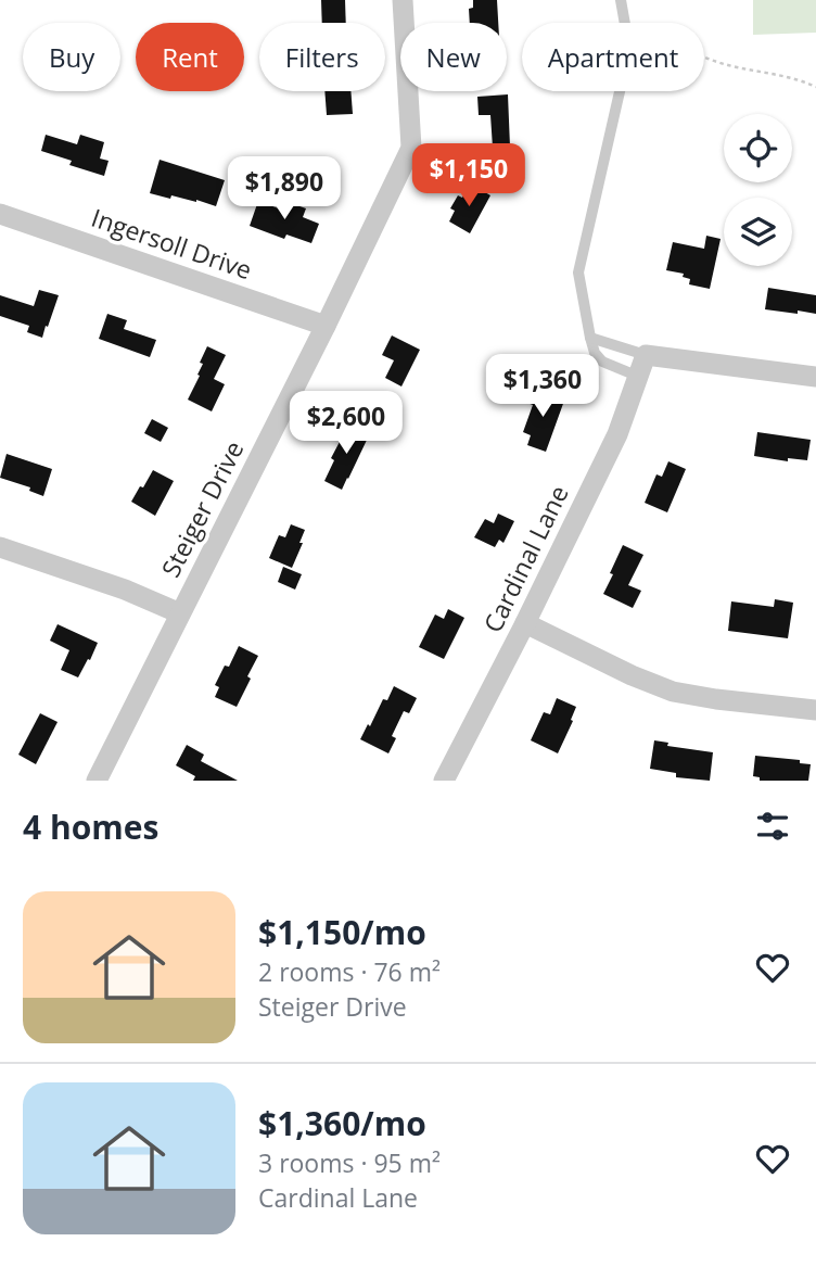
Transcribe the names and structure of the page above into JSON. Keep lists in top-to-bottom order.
{
  "streets": {
    "street": ["Ingersoll Drive", "Steiger Drive", "Cardinal Lane"]
  },
  "crossings": [
    ["Ingersoll Drive", "Steiger Drive"]
  ],
  "page": {
    "chip": [
      "Buy",
      "Rent",
      "Filters",
      "New",
      "Apartment"
    ],
    "price": [
      "$1,150",
      "$1,890",
      "$1,360",
      "$2,600"
    ],
    "heading": "4 homes",
    "list": [
      {
        "name": "$1,150/mo",
        "note": "2 rooms · 76 m² · Steiger Drive"
      },
      {
        "name": "$1,360/mo",
        "note": "3 rooms · 95 m² · Cardinal Lane"
      }
    ]
  }
}
